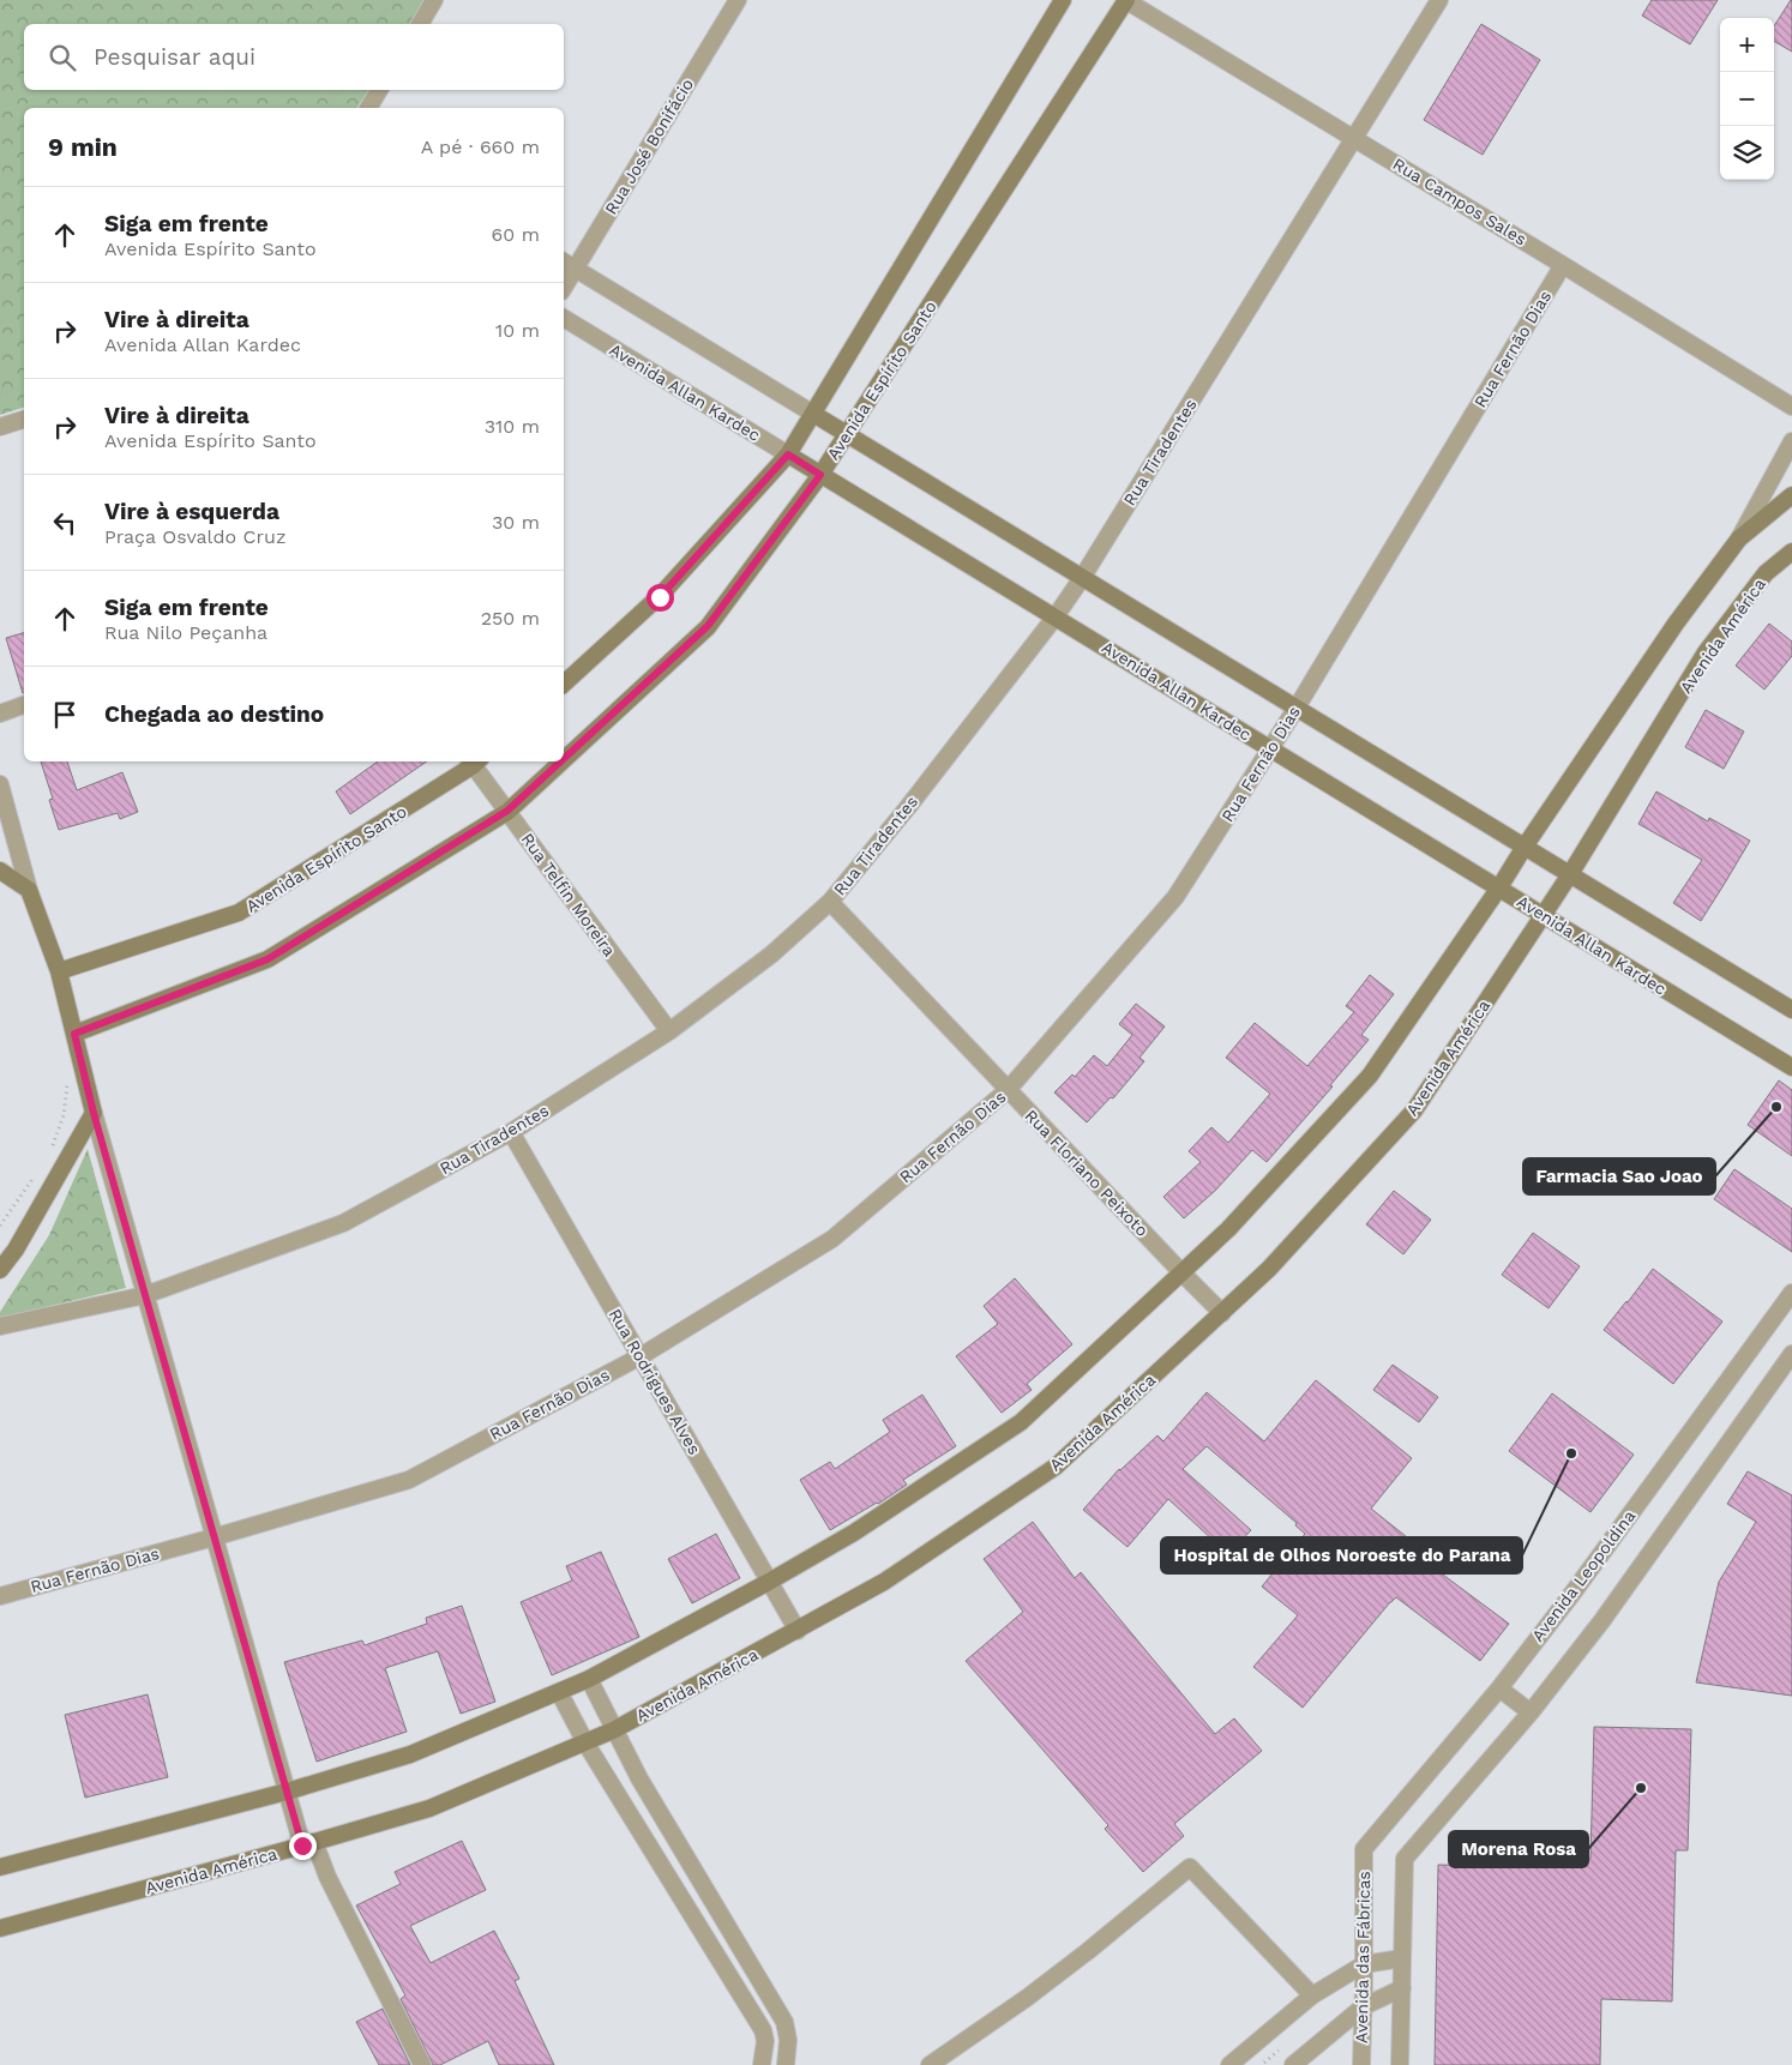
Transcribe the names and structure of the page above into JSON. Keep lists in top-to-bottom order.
{
  "streets": {
    "main road": ["Avenida Espírito Santo", "Avenida Allan Kardec", "Avenida América"],
    "street": [
      "Rua José Bonifácio",
      "Rua Campos Sales",
      "Rua Fernão Dias",
      "Rua Tiradentes",
      "Rua Telfin Moreira",
      "Rua Floriano Peixoto",
      "Rua Rodrigues Alves",
      "Avenida Leopoldina",
      "Avenida das Fábricas"
    ]
  },
  "crossings": [
    ["Rua Campos Sales", "Rua Fernão Dias"],
    ["Rua Campos Sales", "Avenida Espírito Santo"],
    ["Rua Campos Sales", "Rua Tiradentes"],
    ["Rua Fernão Dias", "Avenida Allan Kardec"],
    ["Rua Fernão Dias", "Rua Floriano Peixoto"],
    ["Rua Fernão Dias", "Rua Rodrigues Alves"],
    ["Avenida Espírito Santo", "Avenida Allan Kardec"],
    ["Avenida Espírito Santo", "Rua Telfin Moreira"],
    ["Avenida Allan Kardec", "Rua Tiradentes"],
    ["Avenida Allan Kardec", "Avenida América"],
    ["Rua Tiradentes", "Rua Telfin Moreira"],
    ["Rua Tiradentes", "Rua Floriano Peixoto"],
    ["Rua Tiradentes", "Rua Rodrigues Alves"],
    ["Avenida América", "Rua Floriano Peixoto"],
    ["Avenida América", "Rua Rodrigues Alves"],
    ["Avenida Leopoldina", "Avenida das Fábricas"]
  ],
  "places": ["Farmacia Sao Joao", "Hospital de Olhos Noroeste do Parana", "Morena Rosa"],
  "page": {
    "map_buttons": ["+", "−"],
    "search": "Pesquisar aqui",
    "heading": ["9 min", "A pé · 660 m"],
    "list": [
      ["Siga em frente", "Avenida Espírito Santo", "60 m"],
      ["Vire à direita", "Avenida Allan Kardec", "10 m"],
      ["Vire à direita", "Avenida Espírito Santo", "310 m"],
      ["Vire à esquerda", "Praça Osvaldo Cruz", "30 m"],
      ["Siga em frente", "Rua Nilo Peçanha", "250 m"],
      "Chegada ao destino"
    ]
  }
}
